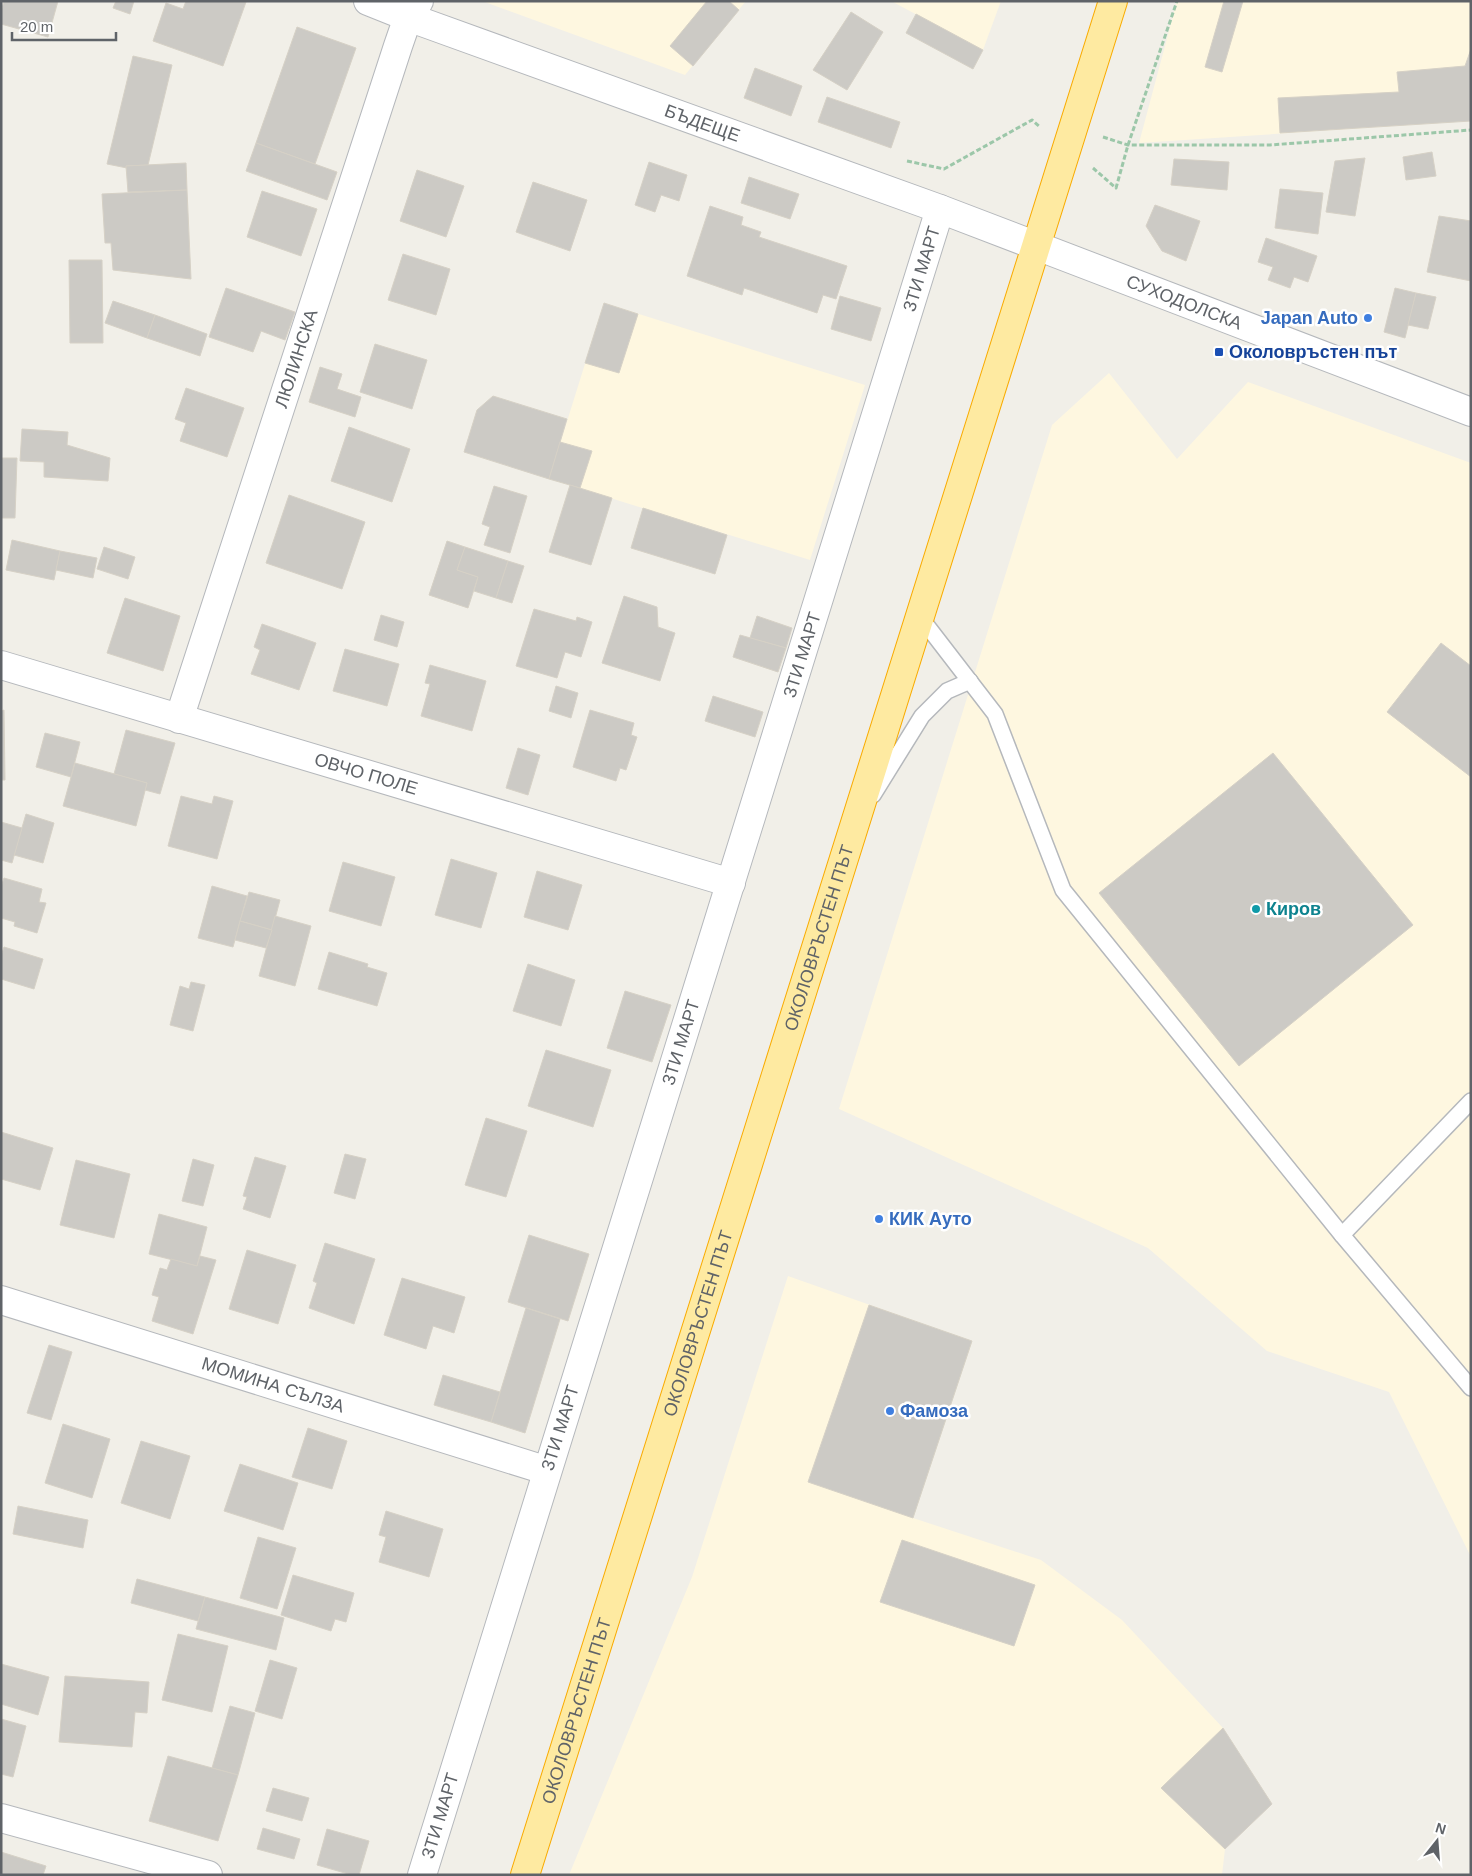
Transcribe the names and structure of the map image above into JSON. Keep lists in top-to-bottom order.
{
  "streets": {
    "highway": ["ОКОЛОВРЪСТЕН ПЪТ"],
    "street": [
      "БЪДЕЩЕ",
      "3ТИ МАРТ",
      "СУХОДОЛСКА",
      "ЛЮЛИНСКА",
      "ОВЧО ПОЛЕ",
      "МОМИНА СЪЛЗА"
    ]
  },
  "crossings": [
    ["БЪДЕЩЕ", "3ТИ МАРТ"],
    ["БЪДЕЩЕ", "СУХОДОЛСКА"],
    ["БЪДЕЩЕ", "ЛЮЛИНСКА"],
    ["БЪДЕЩЕ", "ОКОЛОВРЪСТЕН ПЪТ"],
    ["3ТИ МАРТ", "ОВЧО ПОЛЕ"],
    ["3ТИ МАРТ", "МОМИНА СЪЛЗА"],
    ["СУХОДОЛСКА", "ОКОЛОВРЪСТЕН ПЪТ"],
    ["ЛЮЛИНСКА", "ОВЧО ПОЛЕ"]
  ],
  "places": {
    "other": [
      "Japan Auto",
      "Киров",
      "КИК Ауто",
      "Фамоза"
    ],
    "transit": ["Околовръстен път"]
  },
  "scale_bar": "20 m",
  "north": "top"
}
